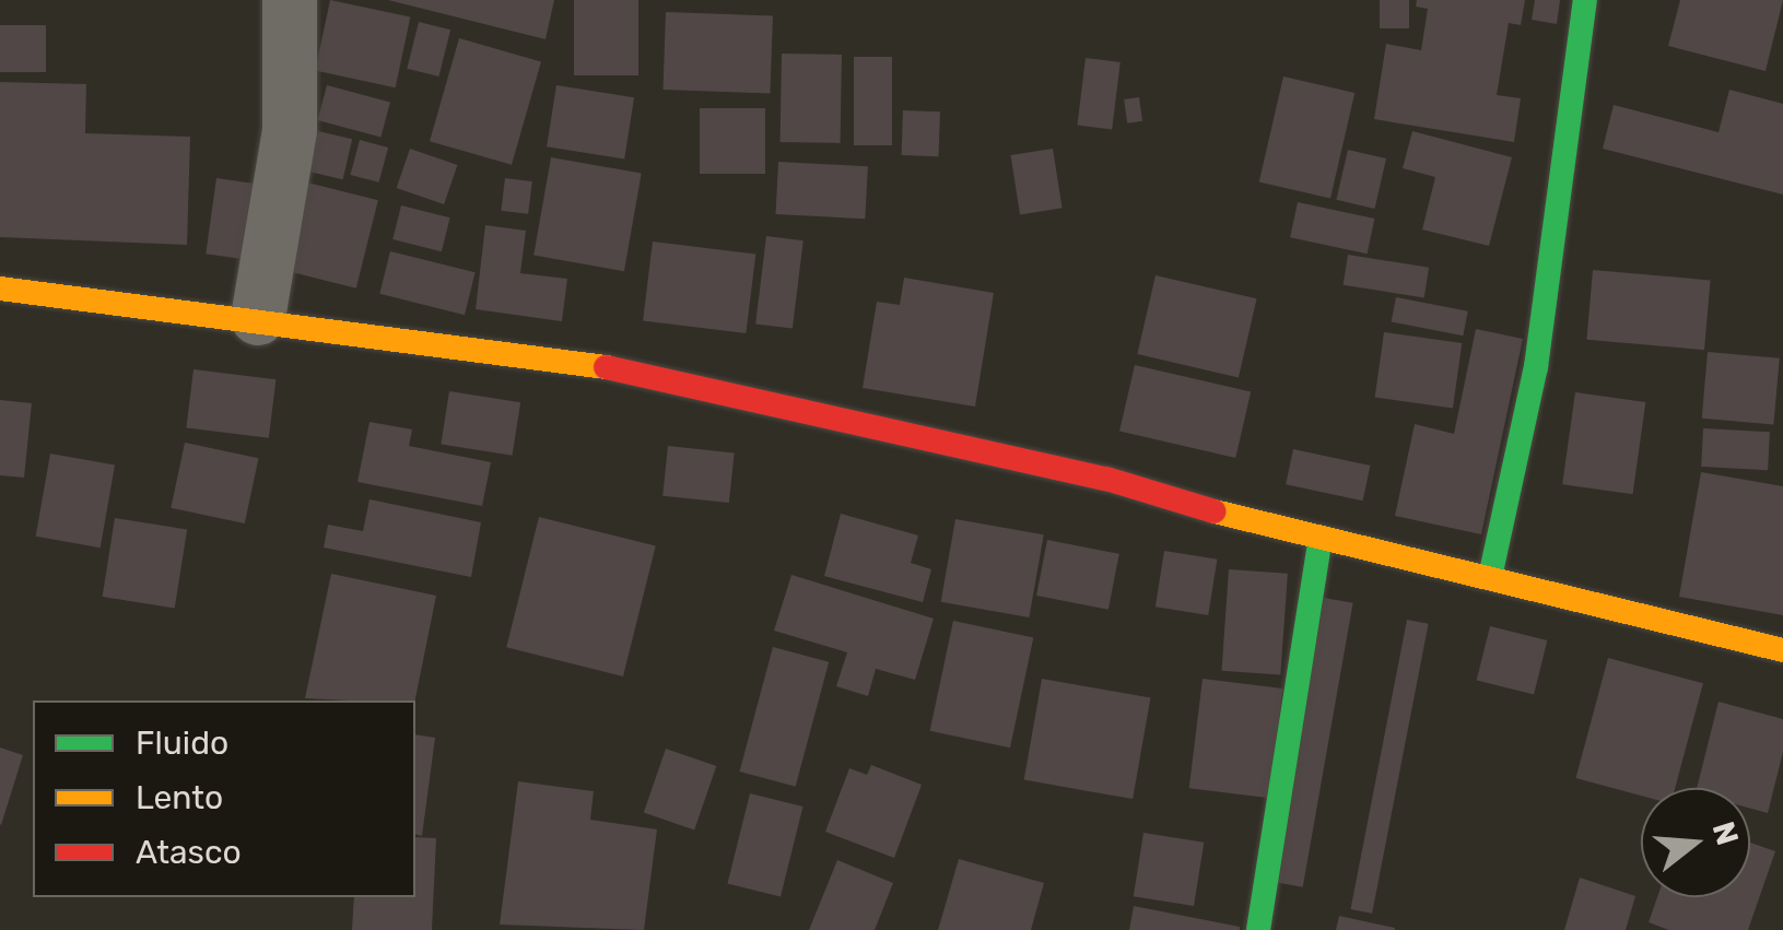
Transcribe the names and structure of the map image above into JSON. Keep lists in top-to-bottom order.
{
  "legend": ["Fluido", "Lento", "Atasco"],
  "north": "right"
}
